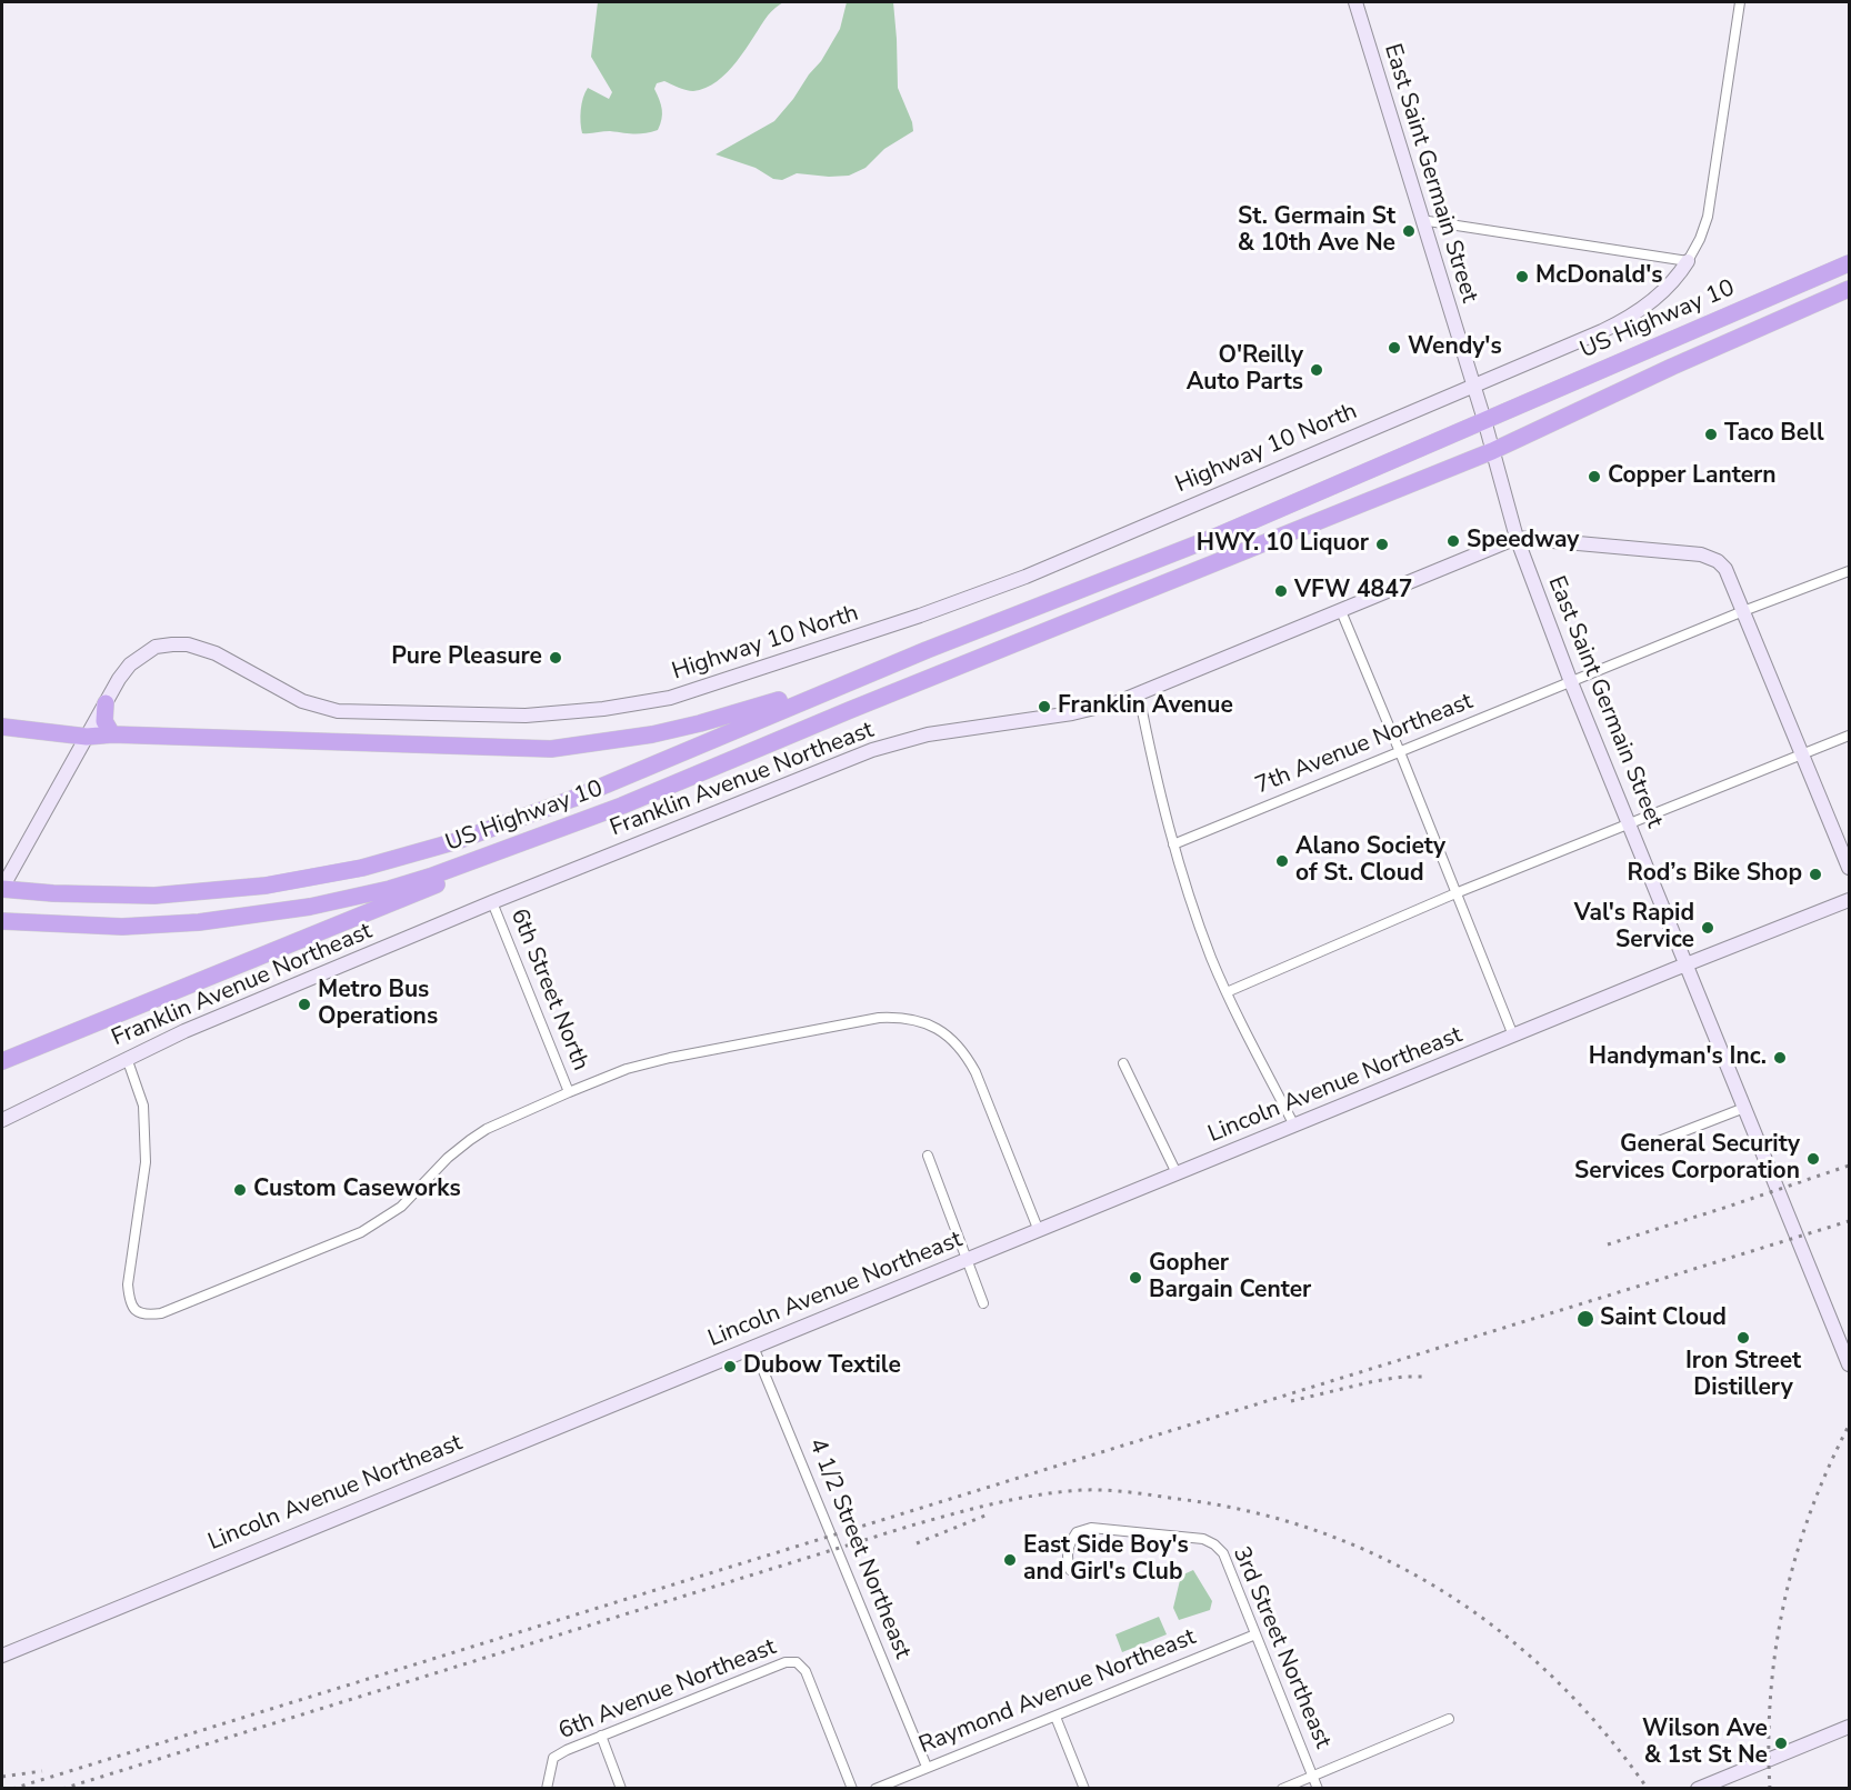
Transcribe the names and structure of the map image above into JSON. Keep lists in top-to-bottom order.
{
  "streets": {
    "highway": ["US Highway 10"],
    "street": [
      "East Saint Germain Street",
      "Highway 10 North",
      "7th Avenue Northeast",
      "Franklin Avenue Northeast",
      "6th Street North",
      "Lincoln Avenue Northeast",
      "4 1/2 Street Northeast",
      "3rd Street Northeast",
      "6th Avenue Northeast",
      "Raymond Avenue Northeast"
    ]
  },
  "crossings": [
    ["East Saint Germain Street", "US Highway 10"],
    ["East Saint Germain Street", "Highway 10 North"],
    ["East Saint Germain Street", "7th Avenue Northeast"],
    ["East Saint Germain Street", "Franklin Avenue Northeast"],
    ["East Saint Germain Street", "Lincoln Avenue Northeast"],
    ["Franklin Avenue Northeast", "6th Street North"],
    ["Lincoln Avenue Northeast", "4 1/2 Street Northeast"],
    ["4 1/2 Street Northeast", "Raymond Avenue Northeast"],
    ["3rd Street Northeast", "Raymond Avenue Northeast"]
  ],
  "places": [
    "St. Germain St & 10th Ave Ne",
    "McDonald's",
    "Wendy's",
    "O'Reilly Auto Parts",
    "Taco Bell",
    "Copper Lantern",
    "Speedway",
    "HWY. 10 Liquor",
    "VFW 4847",
    "Pure Pleasure",
    "Franklin Avenue",
    "Alano Society of St. Cloud",
    "Rod’s Bike Shop",
    "Val's Rapid Service",
    "Metro Bus Operations",
    "Handyman's Inc.",
    "General Security Services Corporation",
    "Custom Caseworks",
    "Gopher Bargain Center",
    "Saint Cloud",
    "Iron Street Distillery",
    "Dubow Textile",
    "East Side Boy's and Girl's Club",
    "Wilson Ave & 1st St Ne"
  ]
}
